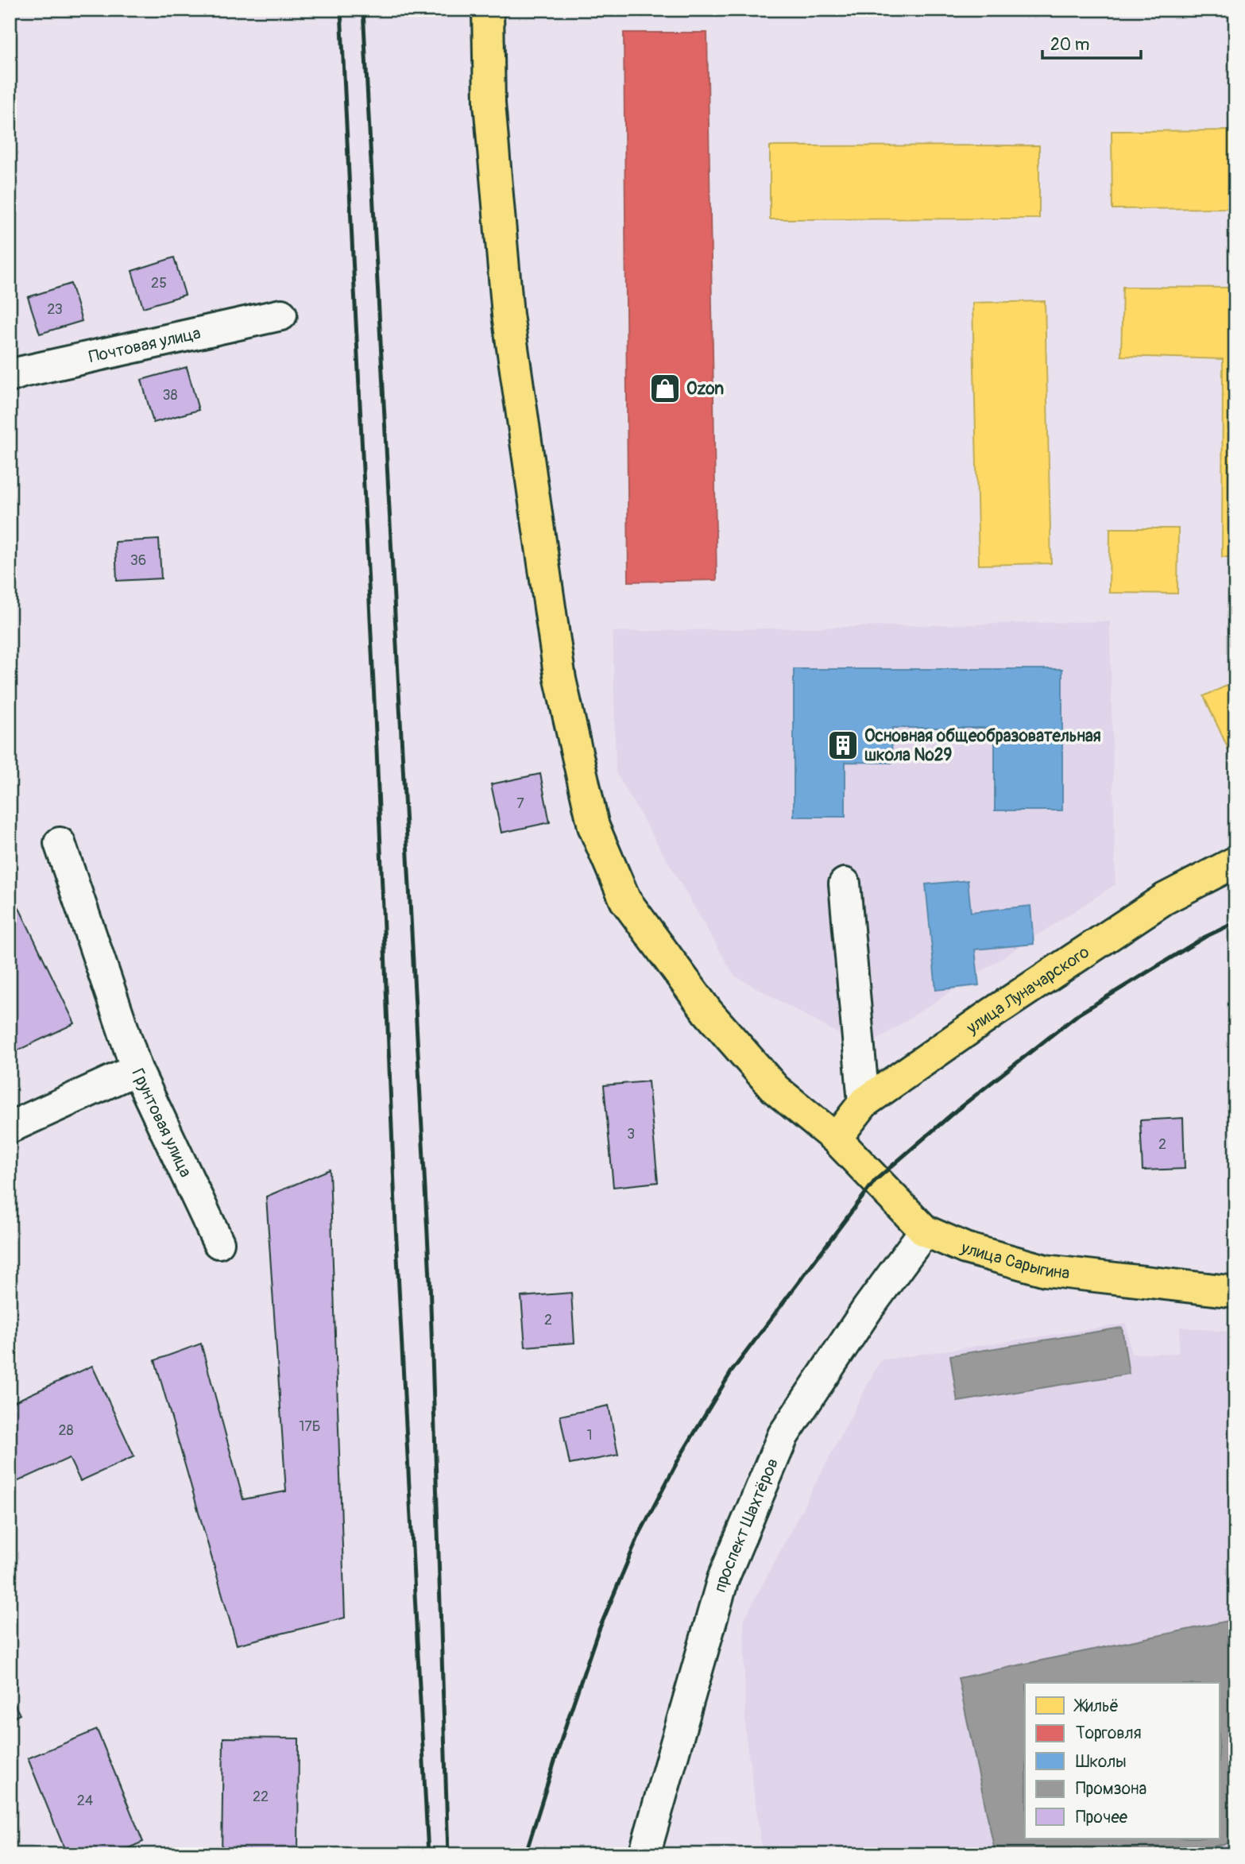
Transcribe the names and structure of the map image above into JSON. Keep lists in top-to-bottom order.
{
  "streets": {
    "main road": ["улица Луначарского", "улица Сарыгина"],
    "street": ["Почтовая улица", "Грунтовая улица", "проспект Шахтёров"]
  },
  "crossings": [
    ["улица Луначарского", "улица Сарыгина"],
    ["улица Сарыгина", "проспект Шахтёров"]
  ],
  "places": {
    "shop": ["Ozon"],
    "building": ["Основная общеобразовательная школа №29"]
  },
  "house_numbers": [
    "25",
    "23",
    "38",
    "36",
    "7",
    "3",
    "2",
    "2",
    "17Б",
    "28",
    "1",
    "22",
    "24"
  ],
  "legend": [
    "Жильё",
    "Торговля",
    "Школы",
    "Промзона",
    "Прочее"
  ],
  "scale_bar": "20 m"
}
